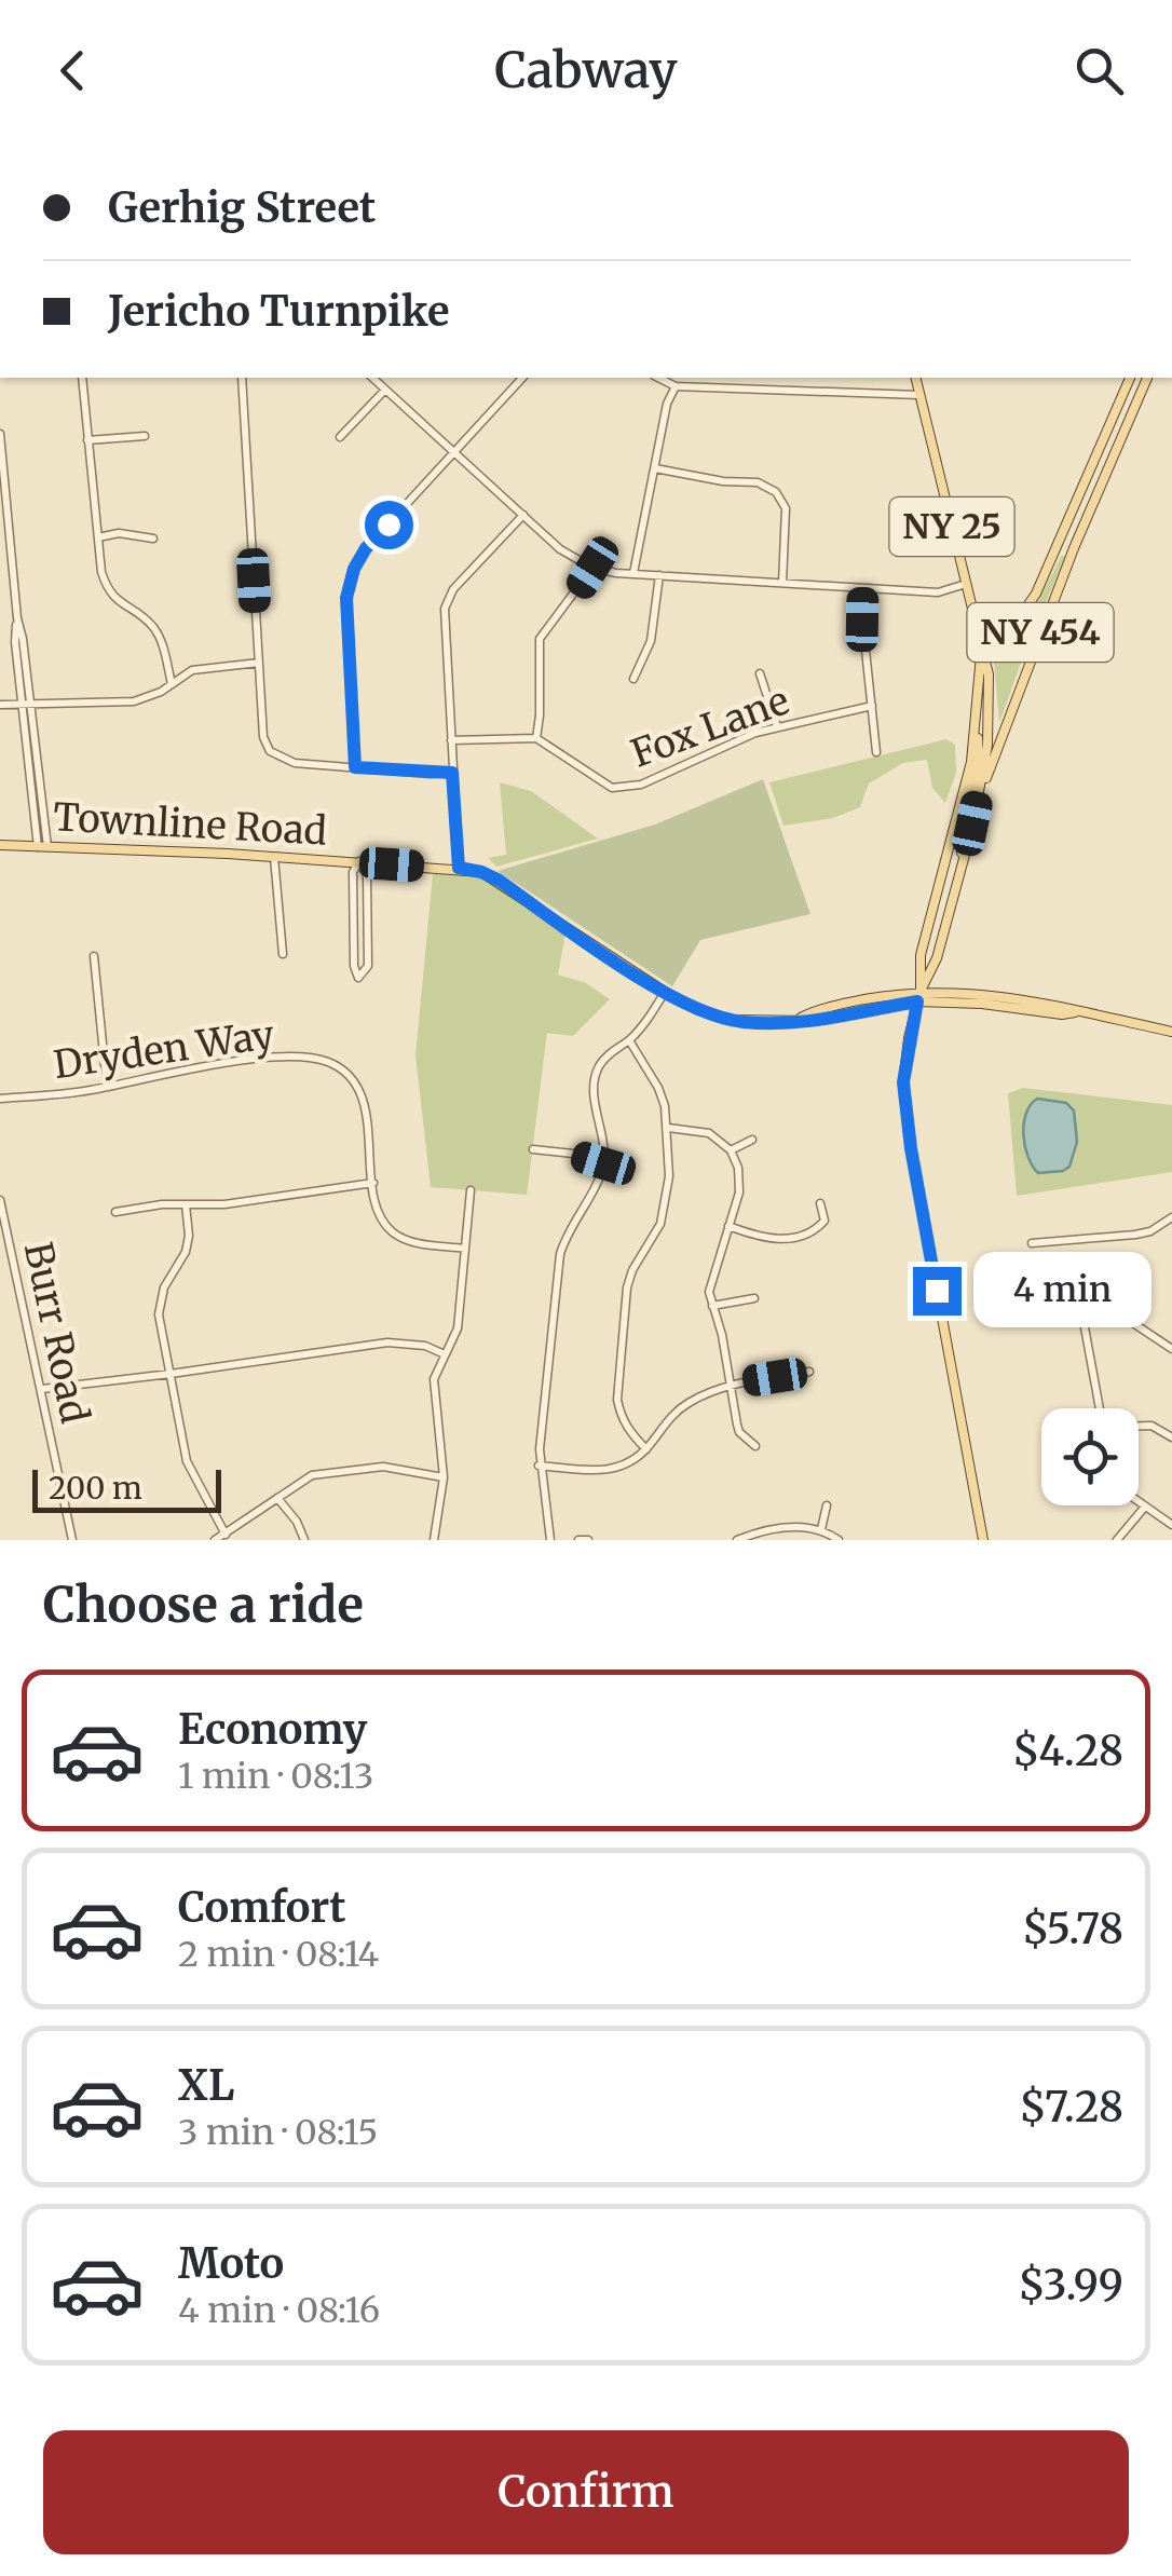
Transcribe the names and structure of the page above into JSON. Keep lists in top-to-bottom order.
{
  "streets": {
    "main road": ["NY 25", "NY 454", "Townline Road"],
    "street": ["Fox Lane", "Dryden Way", "Burr Road"]
  },
  "crossings": [
    ["NY 25", "NY 454"]
  ],
  "scale_bar": "200 m",
  "page": {
    "header": "Cabway",
    "banner": ["Gerhig Street", "Jericho Turnpike"],
    "bubble": "4 min",
    "scale": "200 m",
    "heading": "Choose a ride",
    "list": [
      {
        "name": "Economy",
        "note": "1 min · 08:13",
        "value": "$4.28"
      },
      {
        "name": "Comfort",
        "note": "2 min · 08:14",
        "value": "$5.78"
      },
      {
        "name": "XL",
        "note": "3 min · 08:15",
        "value": "$7.28"
      },
      {
        "name": "Moto",
        "note": "4 min · 08:16",
        "value": "$3.99"
      }
    ],
    "buttons": "Confirm"
  }
}
